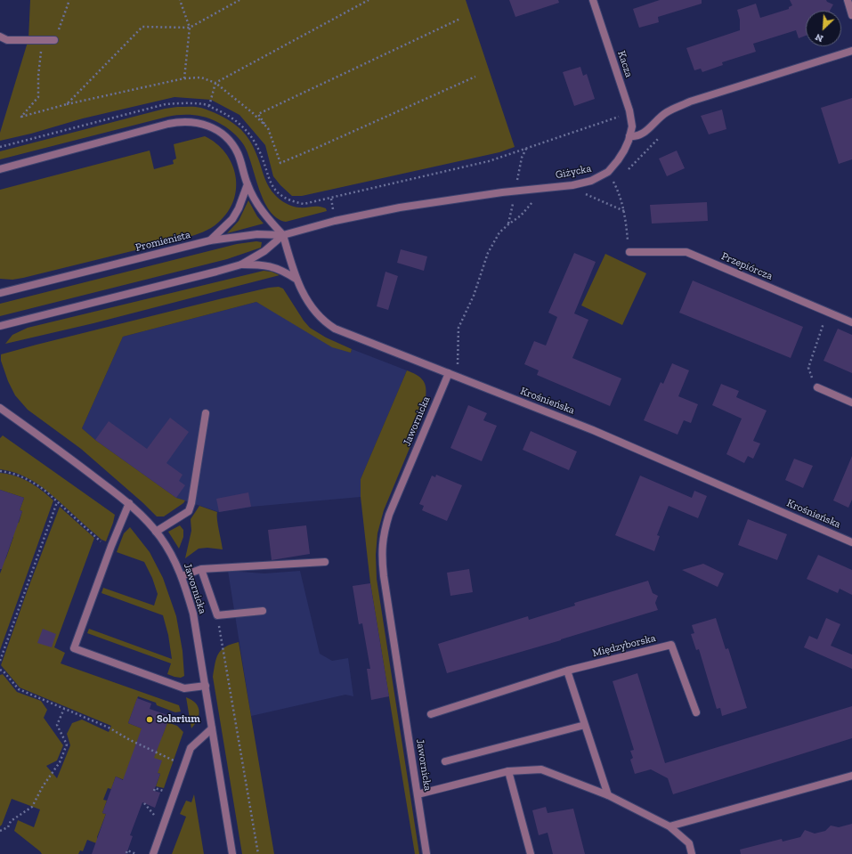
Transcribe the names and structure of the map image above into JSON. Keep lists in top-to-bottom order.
{
  "streets": {
    "street": [
      "Kacza",
      "Giżycka",
      "Promienista",
      "Przepiórcza",
      "Krośnieńska",
      "Jawornicka",
      "Międzyborska"
    ]
  },
  "crossings": [
    ["Kacza", "Giżycka"],
    ["Giżycka", "Promienista"],
    ["Giżycka", "Krośnieńska"],
    ["Promienista", "Krośnieńska"],
    ["Krośnieńska", "Jawornicka"]
  ],
  "places": ["Solarium"],
  "north": "bottom left"
}
